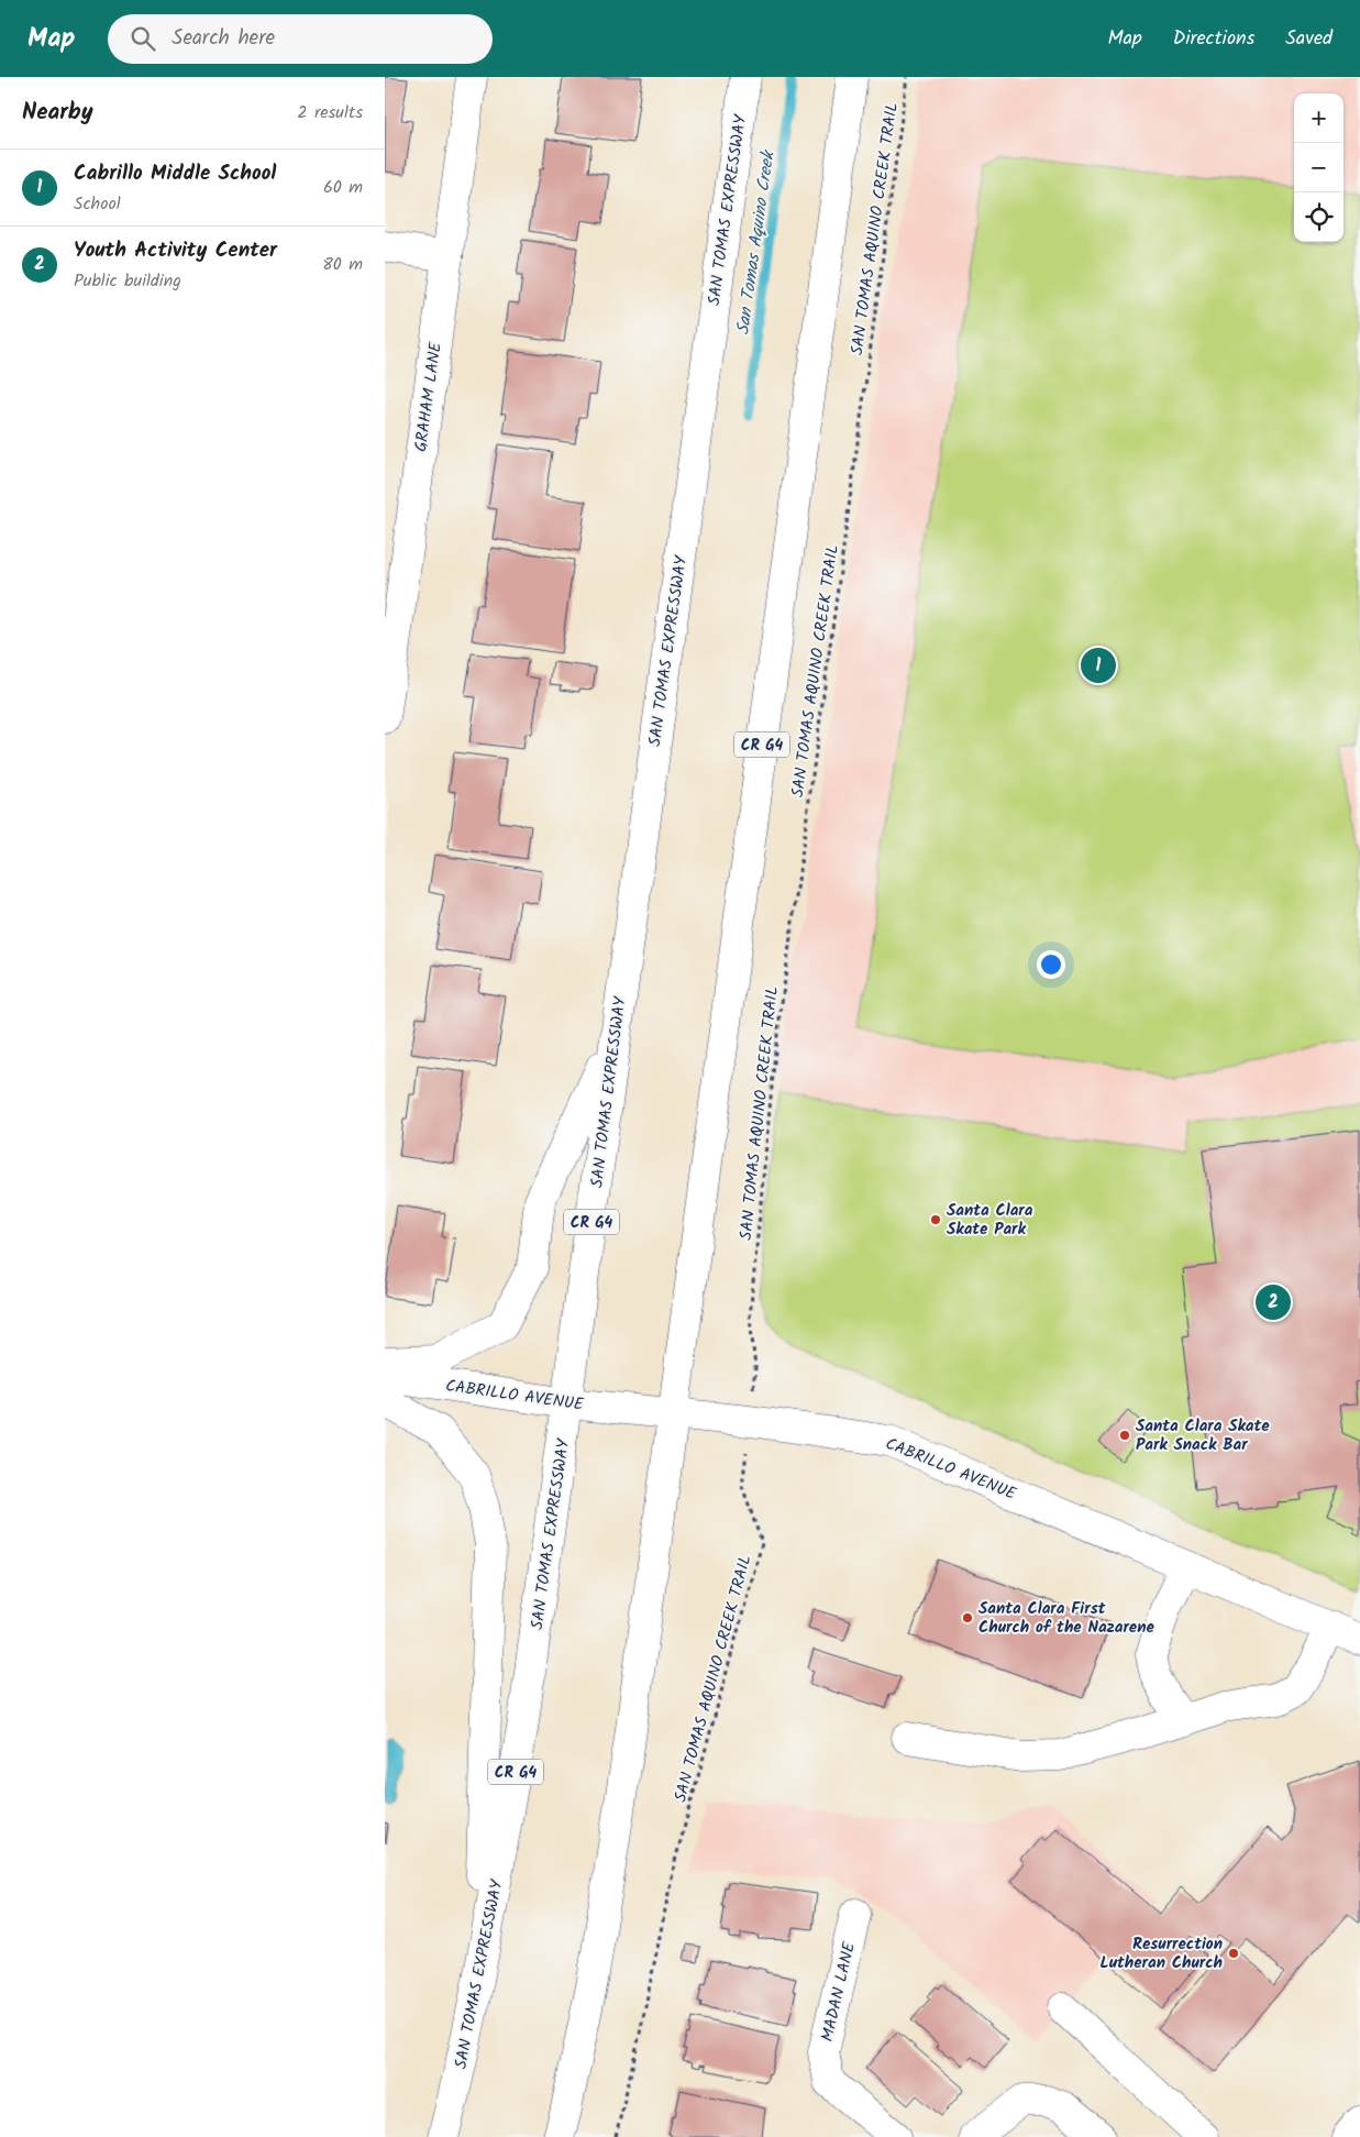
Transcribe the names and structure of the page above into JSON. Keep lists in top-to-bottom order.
{
  "streets": {
    "main road": [
      "SAN TOMAS EXPRESSWAY",
      "GRAHAM LANE",
      "CR G4",
      "CABRILLO AVENUE",
      "MADAN LANE"
    ],
    "path": ["SAN TOMAS AQUINO CREEK TRAIL"]
  },
  "crossings": [
    ["SAN TOMAS EXPRESSWAY", "CABRILLO AVENUE"],
    ["SAN TOMAS AQUINO CREEK TRAIL", "CABRILLO AVENUE"],
    ["CR G4", "CABRILLO AVENUE"]
  ],
  "water": ["San Tomas Aquino Creek"],
  "places": [
    "Santa Clara Skate Park",
    "Santa Clara Skate Park Snack Bar",
    "Santa Clara First Church of the Nazarene",
    "Resurrection Lutheran Church"
  ],
  "page": {
    "header": "Map",
    "search": "Search here",
    "nav": ["Map", "Directions", "Saved"],
    "heading": ["Nearby", "2 results"],
    "map_buttons": ["+", "−"],
    "list": [
      {
        "mark": "1",
        "name": "Cabrillo Middle School",
        "note": "School",
        "value": "60 m"
      },
      {
        "mark": "2",
        "name": "Youth Activity Center",
        "note": "Public building",
        "value": "80 m"
      }
    ],
    "pins": ["1", "2"]
  }
}
